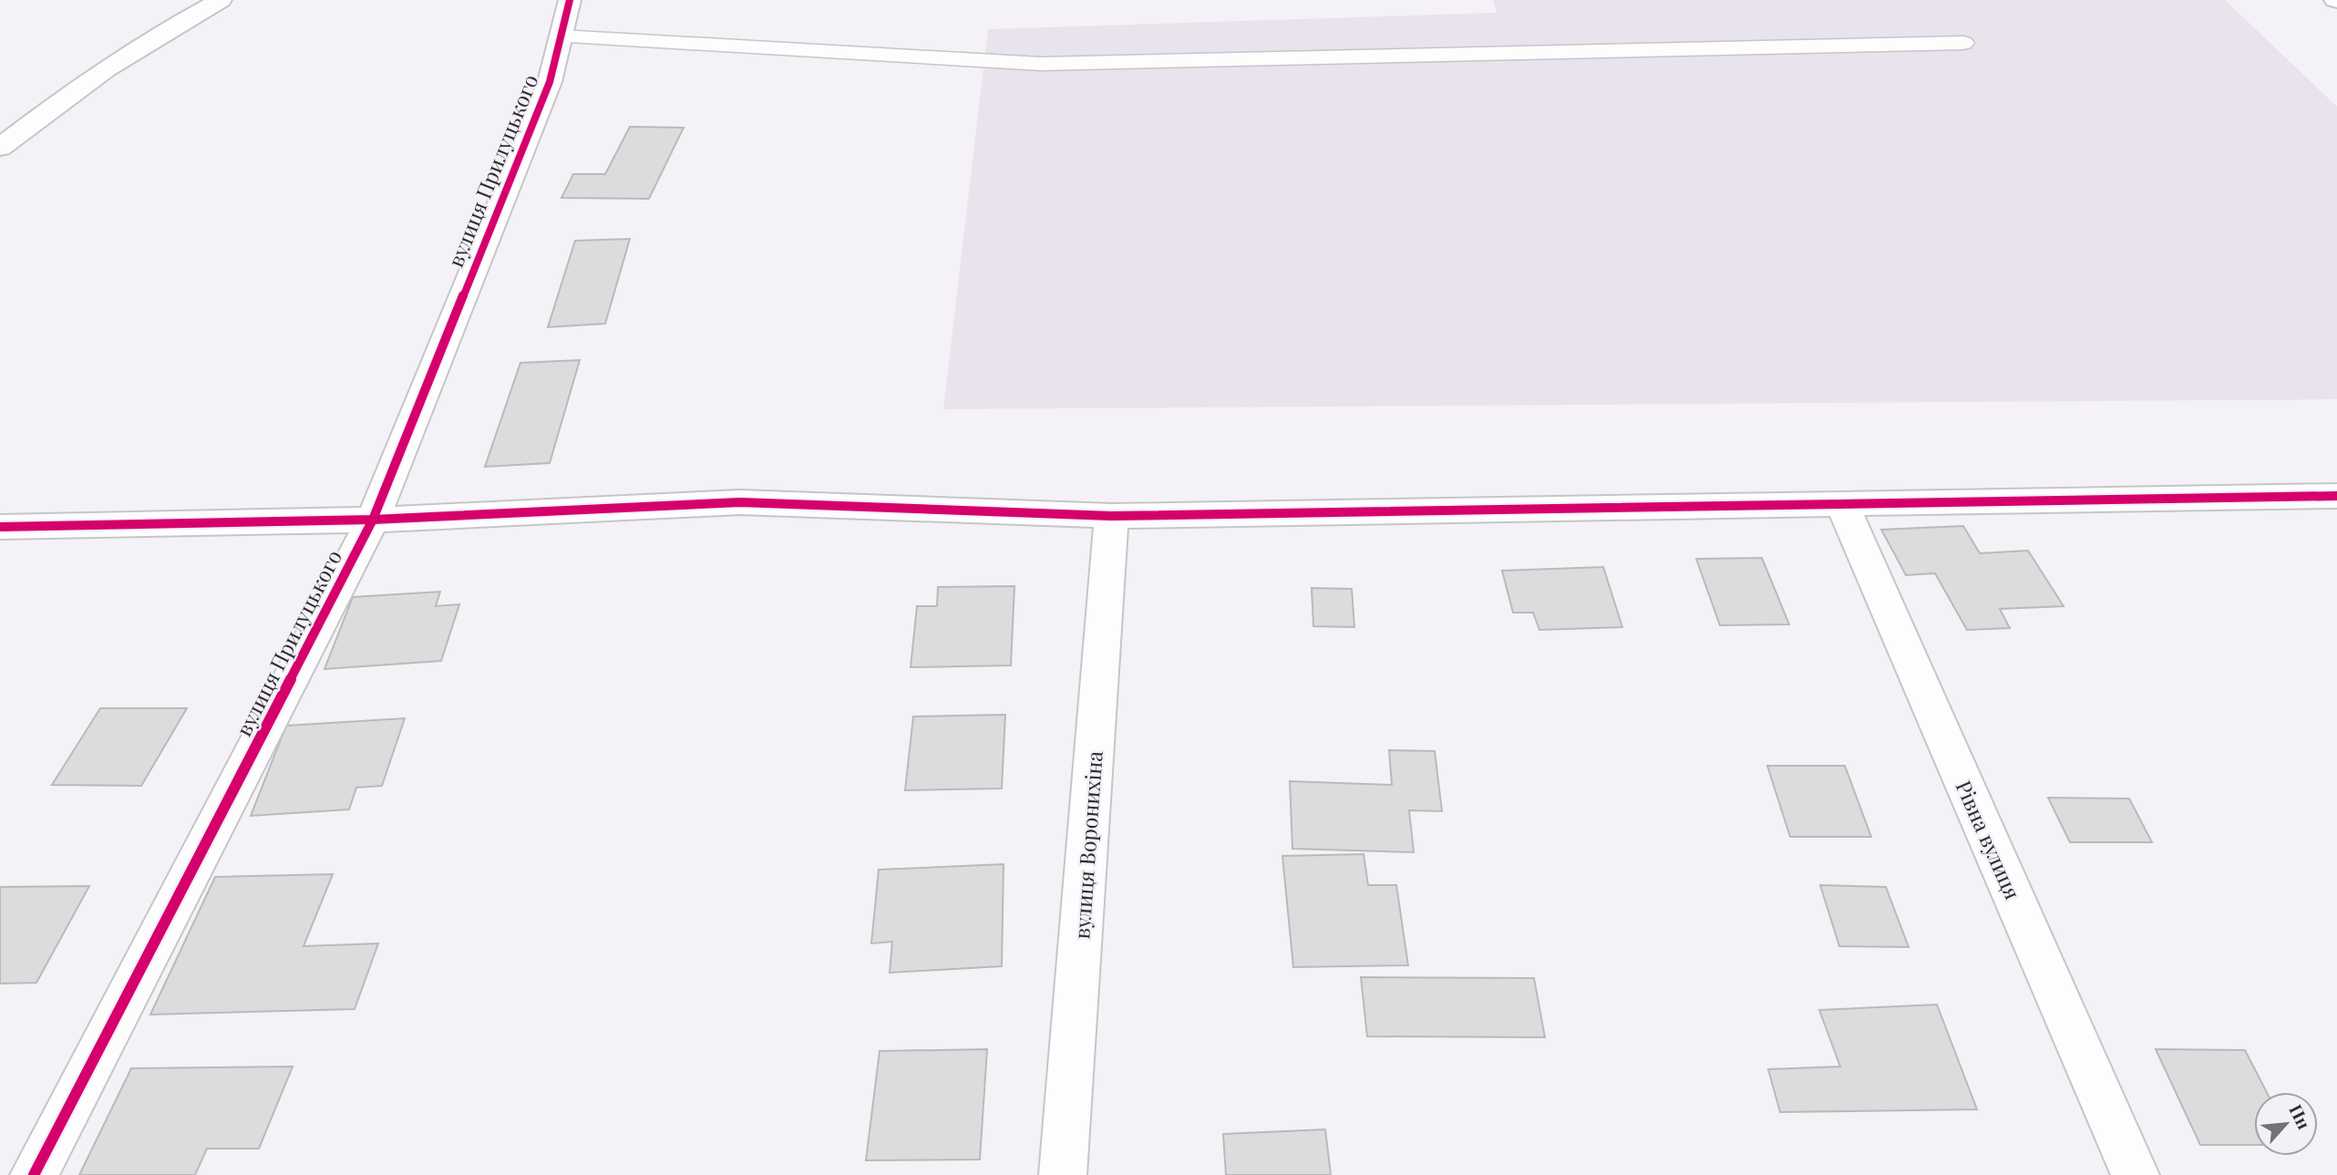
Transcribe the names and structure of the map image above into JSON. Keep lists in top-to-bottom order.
{
  "streets": {
    "street": ["вулиця Прилуцького", "Рівна вулиця", "вулиця Воронихіна"]
  },
  "north": "top right"
}
